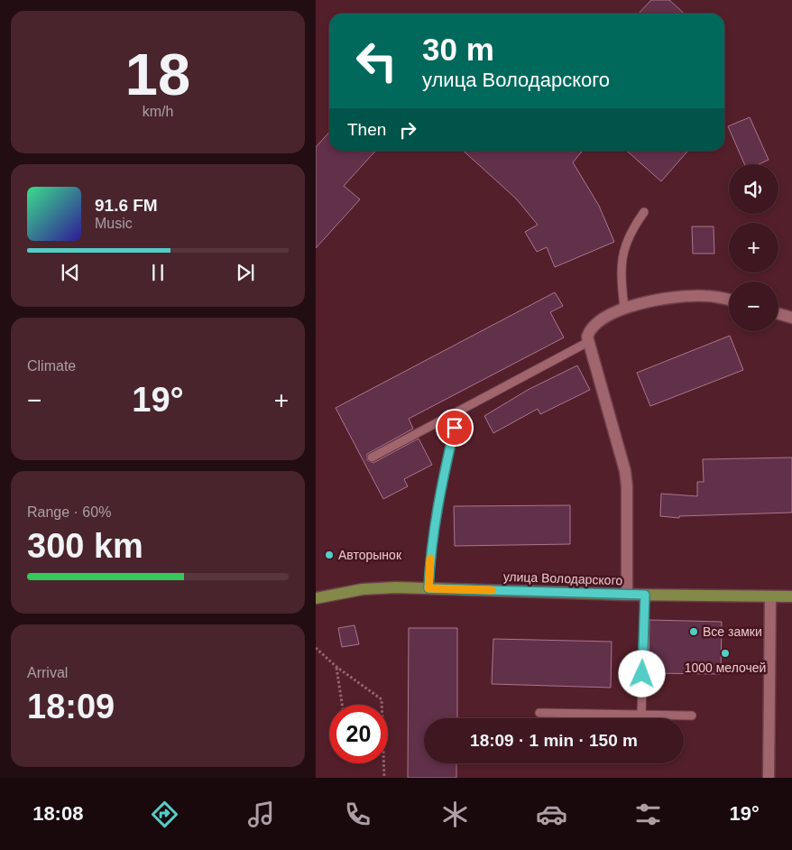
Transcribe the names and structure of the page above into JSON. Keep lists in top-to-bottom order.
{
  "streets": {
    "main road": ["улица Володарского"]
  },
  "places": ["Авторынок", "Все замки", "1000 мелочей"],
  "page": {
    "tile": [
      ["18", "km/h"],
      "Climate",
      ["Range · 60%", "300 km"],
      ["Arrival", "18:09"]
    ],
    "turn": ["30 m", "улица Володарского"],
    "then": "Then",
    "map_buttons": ["+", "−"],
    "song": ["91.6 FM", "Music"],
    "heat": ["−", "19°", "+"],
    "limit": "20",
    "trip": "18:09 · 1 min · 150 m",
    "tabs": ["18:08", "19°"]
  }
}
